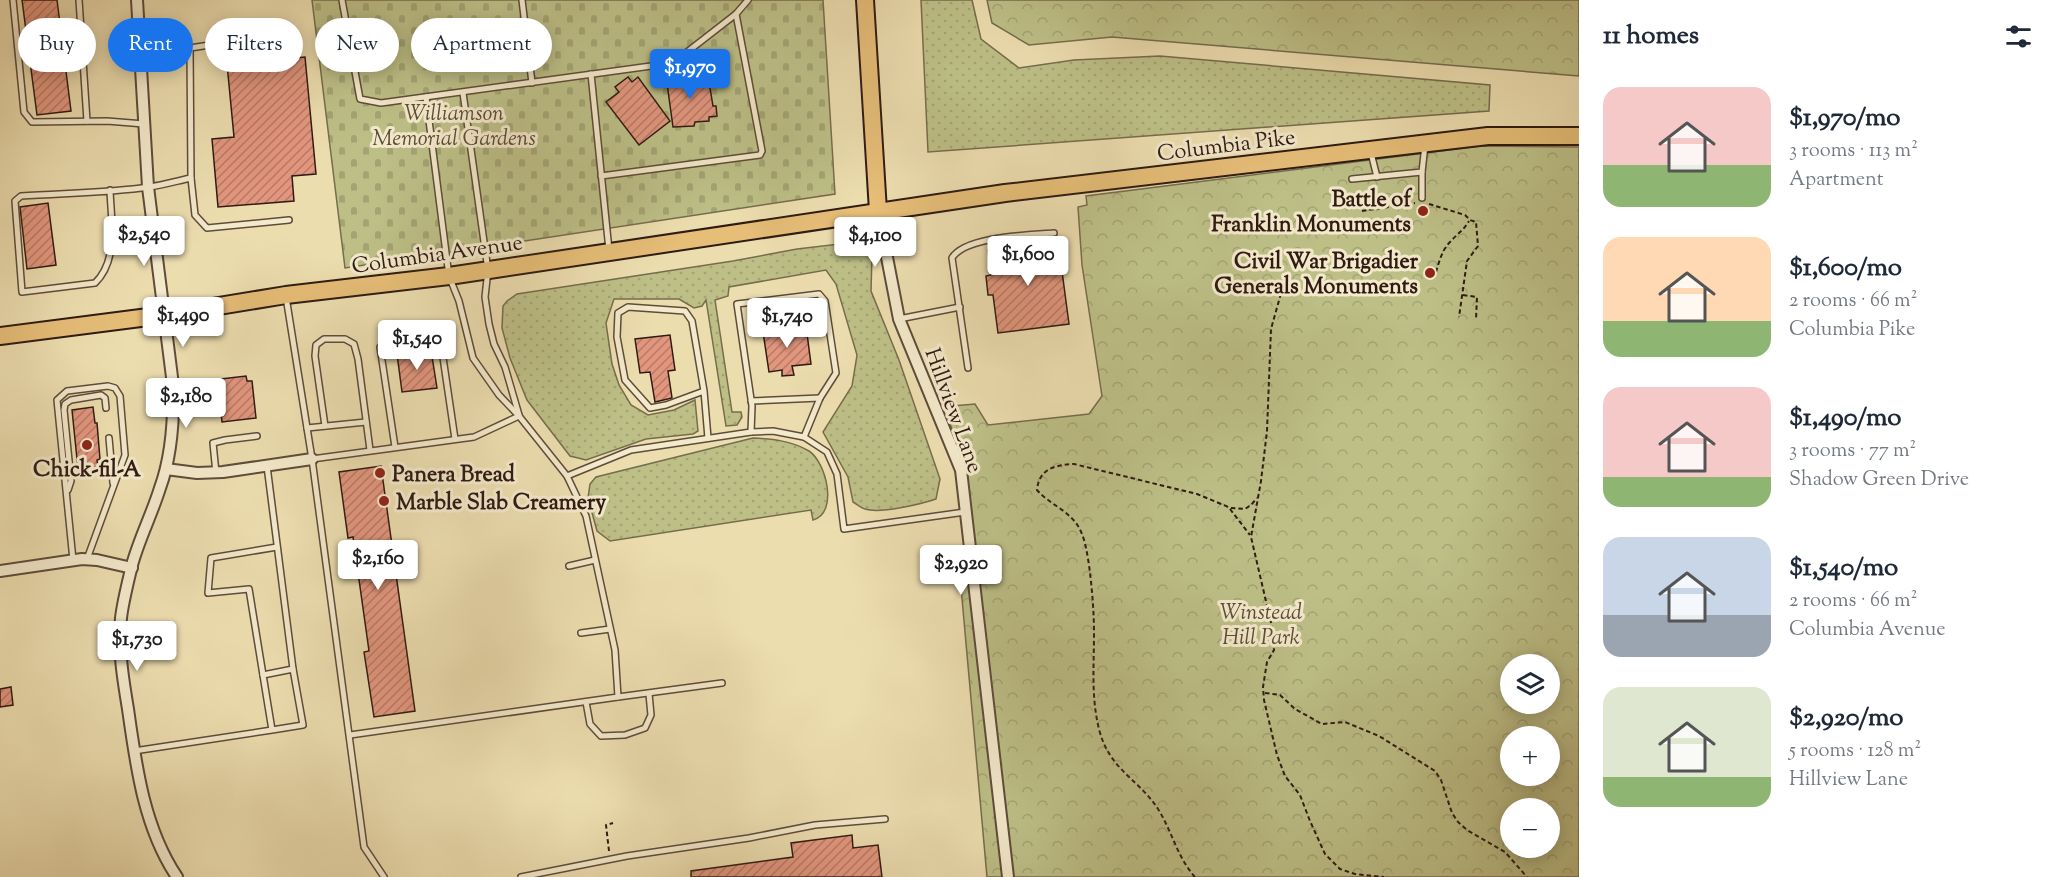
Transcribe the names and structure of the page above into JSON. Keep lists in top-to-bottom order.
{
  "streets": {
    "main road": ["Columbia Pike", "Columbia Avenue"],
    "street": ["Hillview Lane"]
  },
  "crossings": [
    ["Columbia Pike", "Columbia Avenue"],
    ["Columbia Pike", "Hillview Lane"],
    ["Columbia Avenue", "Hillview Lane"]
  ],
  "parks": ["Williamson Memorial Gardens", "Winstead Hill Park"],
  "places": [
    "Battle of Franklin Monuments",
    "Civil War Brigadier Generals Monuments",
    "Chick-fil-A",
    "Panera Bread",
    "Marble Slab Creamery"
  ],
  "page": {
    "heading": "11 homes",
    "chip": [
      "Buy",
      "Rent",
      "Filters",
      "New",
      "Apartment"
    ],
    "price": [
      "$1,970",
      "$2,540",
      "$4,100",
      "$1,600",
      "$1,490",
      "$1,740",
      "$1,540",
      "$2,180",
      "$2,160",
      "$2,920",
      "$1,730"
    ],
    "list": [
      {
        "name": "$1,970/mo",
        "note": "3 rooms · 113 m² · Apartment"
      },
      {
        "name": "$1,600/mo",
        "note": "2 rooms · 66 m² · Columbia Pike"
      },
      {
        "name": "$1,490/mo",
        "note": "3 rooms · 77 m² · Shadow Green Drive"
      },
      {
        "name": "$1,540/mo",
        "note": "2 rooms · 66 m² · Columbia Avenue"
      },
      {
        "name": "$2,920/mo",
        "note": "5 rooms · 128 m² · Hillview Lane"
      }
    ],
    "map_buttons": ["+", "−"]
  }
}
